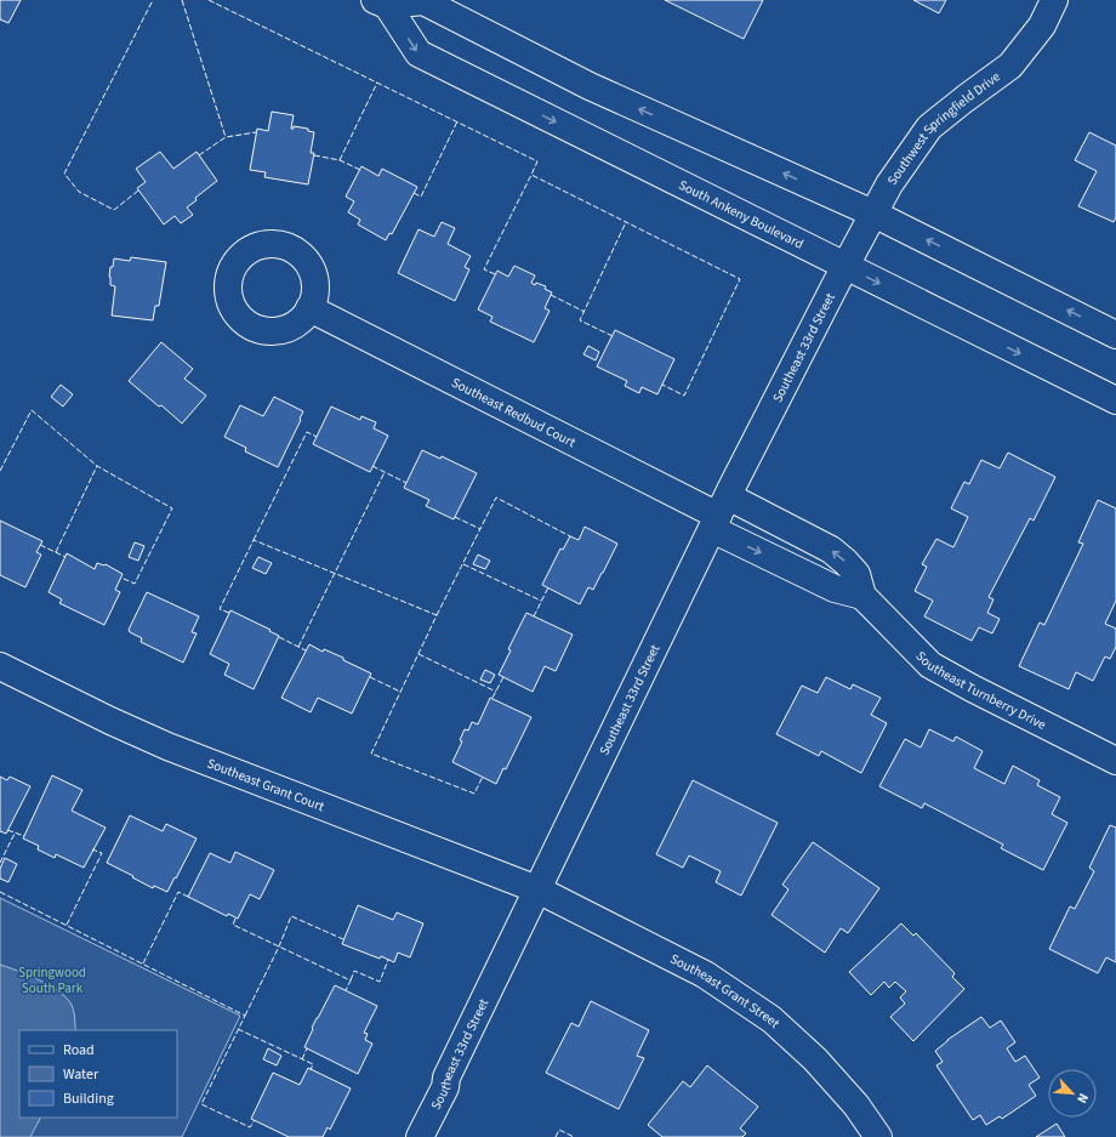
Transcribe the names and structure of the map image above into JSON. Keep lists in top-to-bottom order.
{
  "streets": {
    "street": [
      "Southwest Springfield Drive",
      "South Ankeny Boulevard",
      "Southeast 33rd Street",
      "Southeast Redbud Court",
      "Southeast Turnberry Drive",
      "Southeast Grant Court",
      "Southeast Grant Street"
    ]
  },
  "crossings": [
    ["Southwest Springfield Drive", "South Ankeny Boulevard"],
    ["Southwest Springfield Drive", "Southeast 33rd Street"],
    ["South Ankeny Boulevard", "Southeast 33rd Street"],
    ["Southeast 33rd Street", "Southeast Redbud Court"],
    ["Southeast 33rd Street", "Southeast Turnberry Drive"],
    ["Southeast 33rd Street", "Southeast Grant Court"],
    ["Southeast 33rd Street", "Southeast Grant Street"],
    ["Southeast Redbud Court", "Southeast Turnberry Drive"],
    ["Southeast Grant Court", "Southeast Grant Street"]
  ],
  "parks": ["Springwood South Park"],
  "legend": ["Road", "Water", "Building"],
  "north": "bottom right"
}
